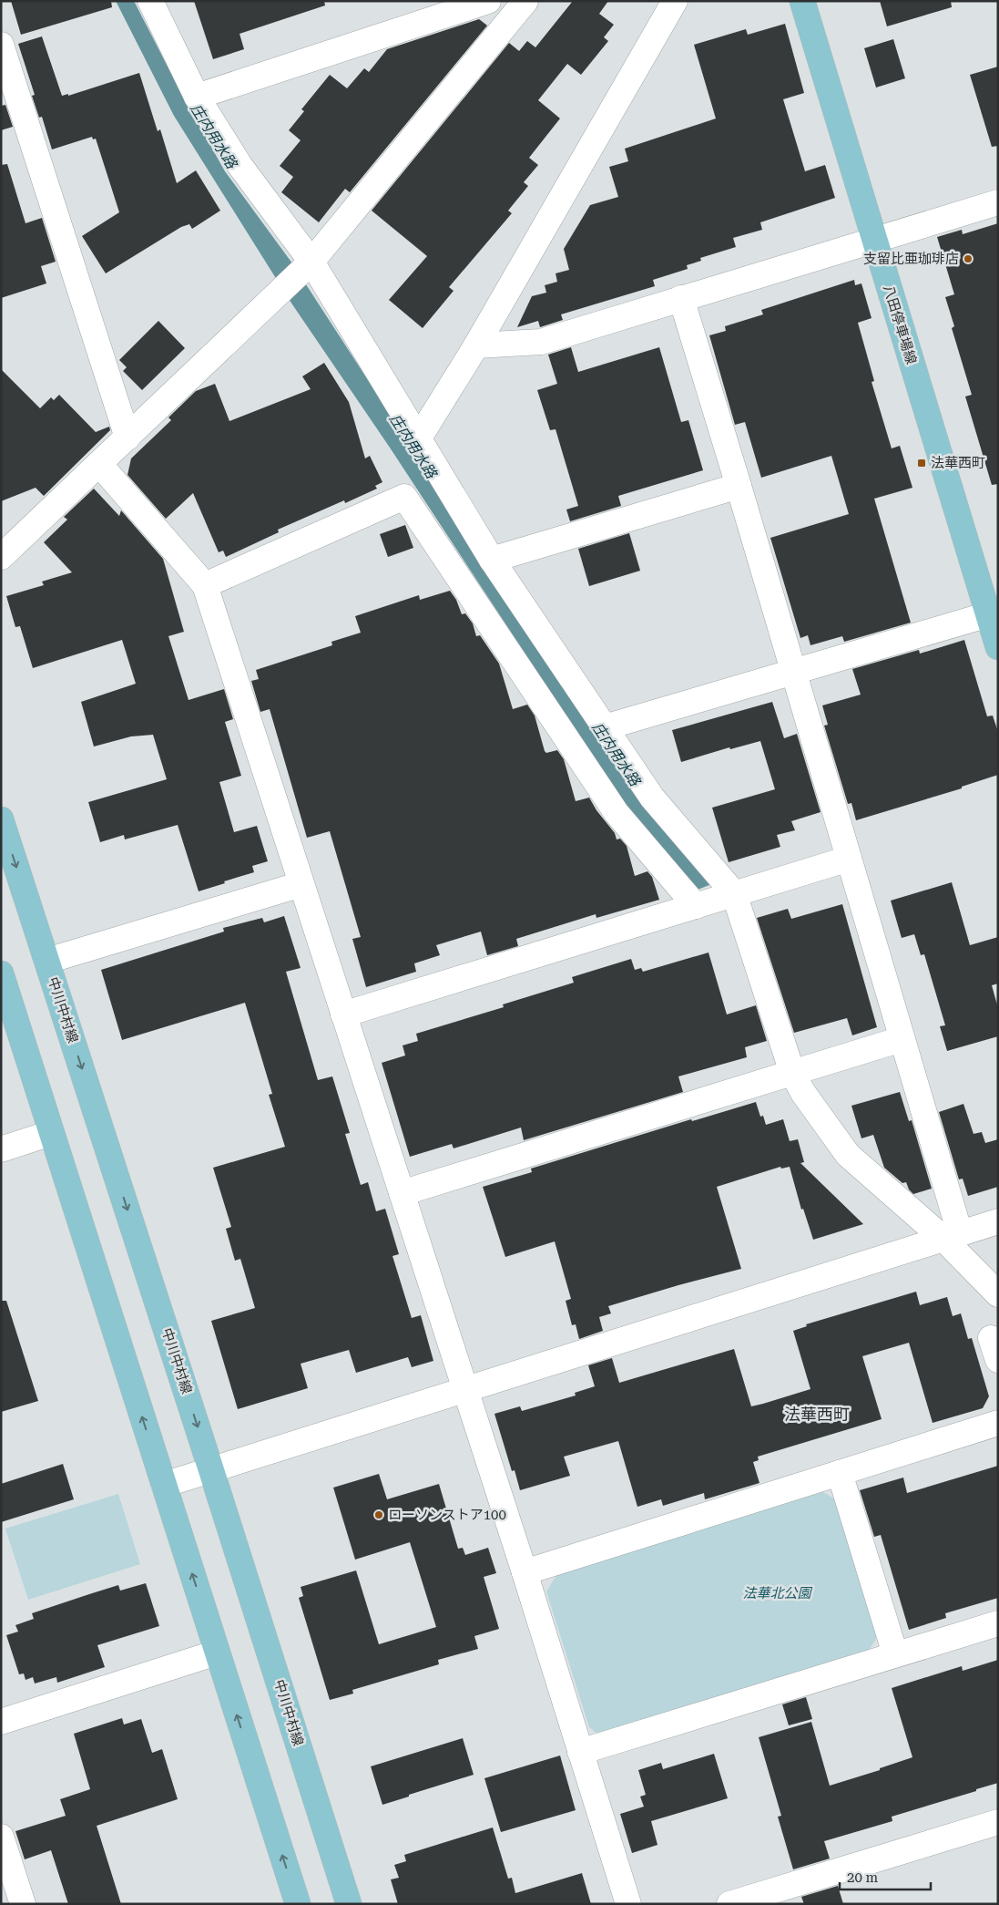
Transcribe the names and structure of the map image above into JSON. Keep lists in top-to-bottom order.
{
  "streets": {
    "main road": ["八田停車場線", "中川中村線"]
  },
  "districts": ["法華西町"],
  "water": ["庄内用水路"],
  "parks": ["法華北公園"],
  "places": {
    "other": ["支留比亜珈琲店", "ローソンストア100"],
    "transit": ["法華西町"]
  },
  "scale_bar": "20 m"
}
